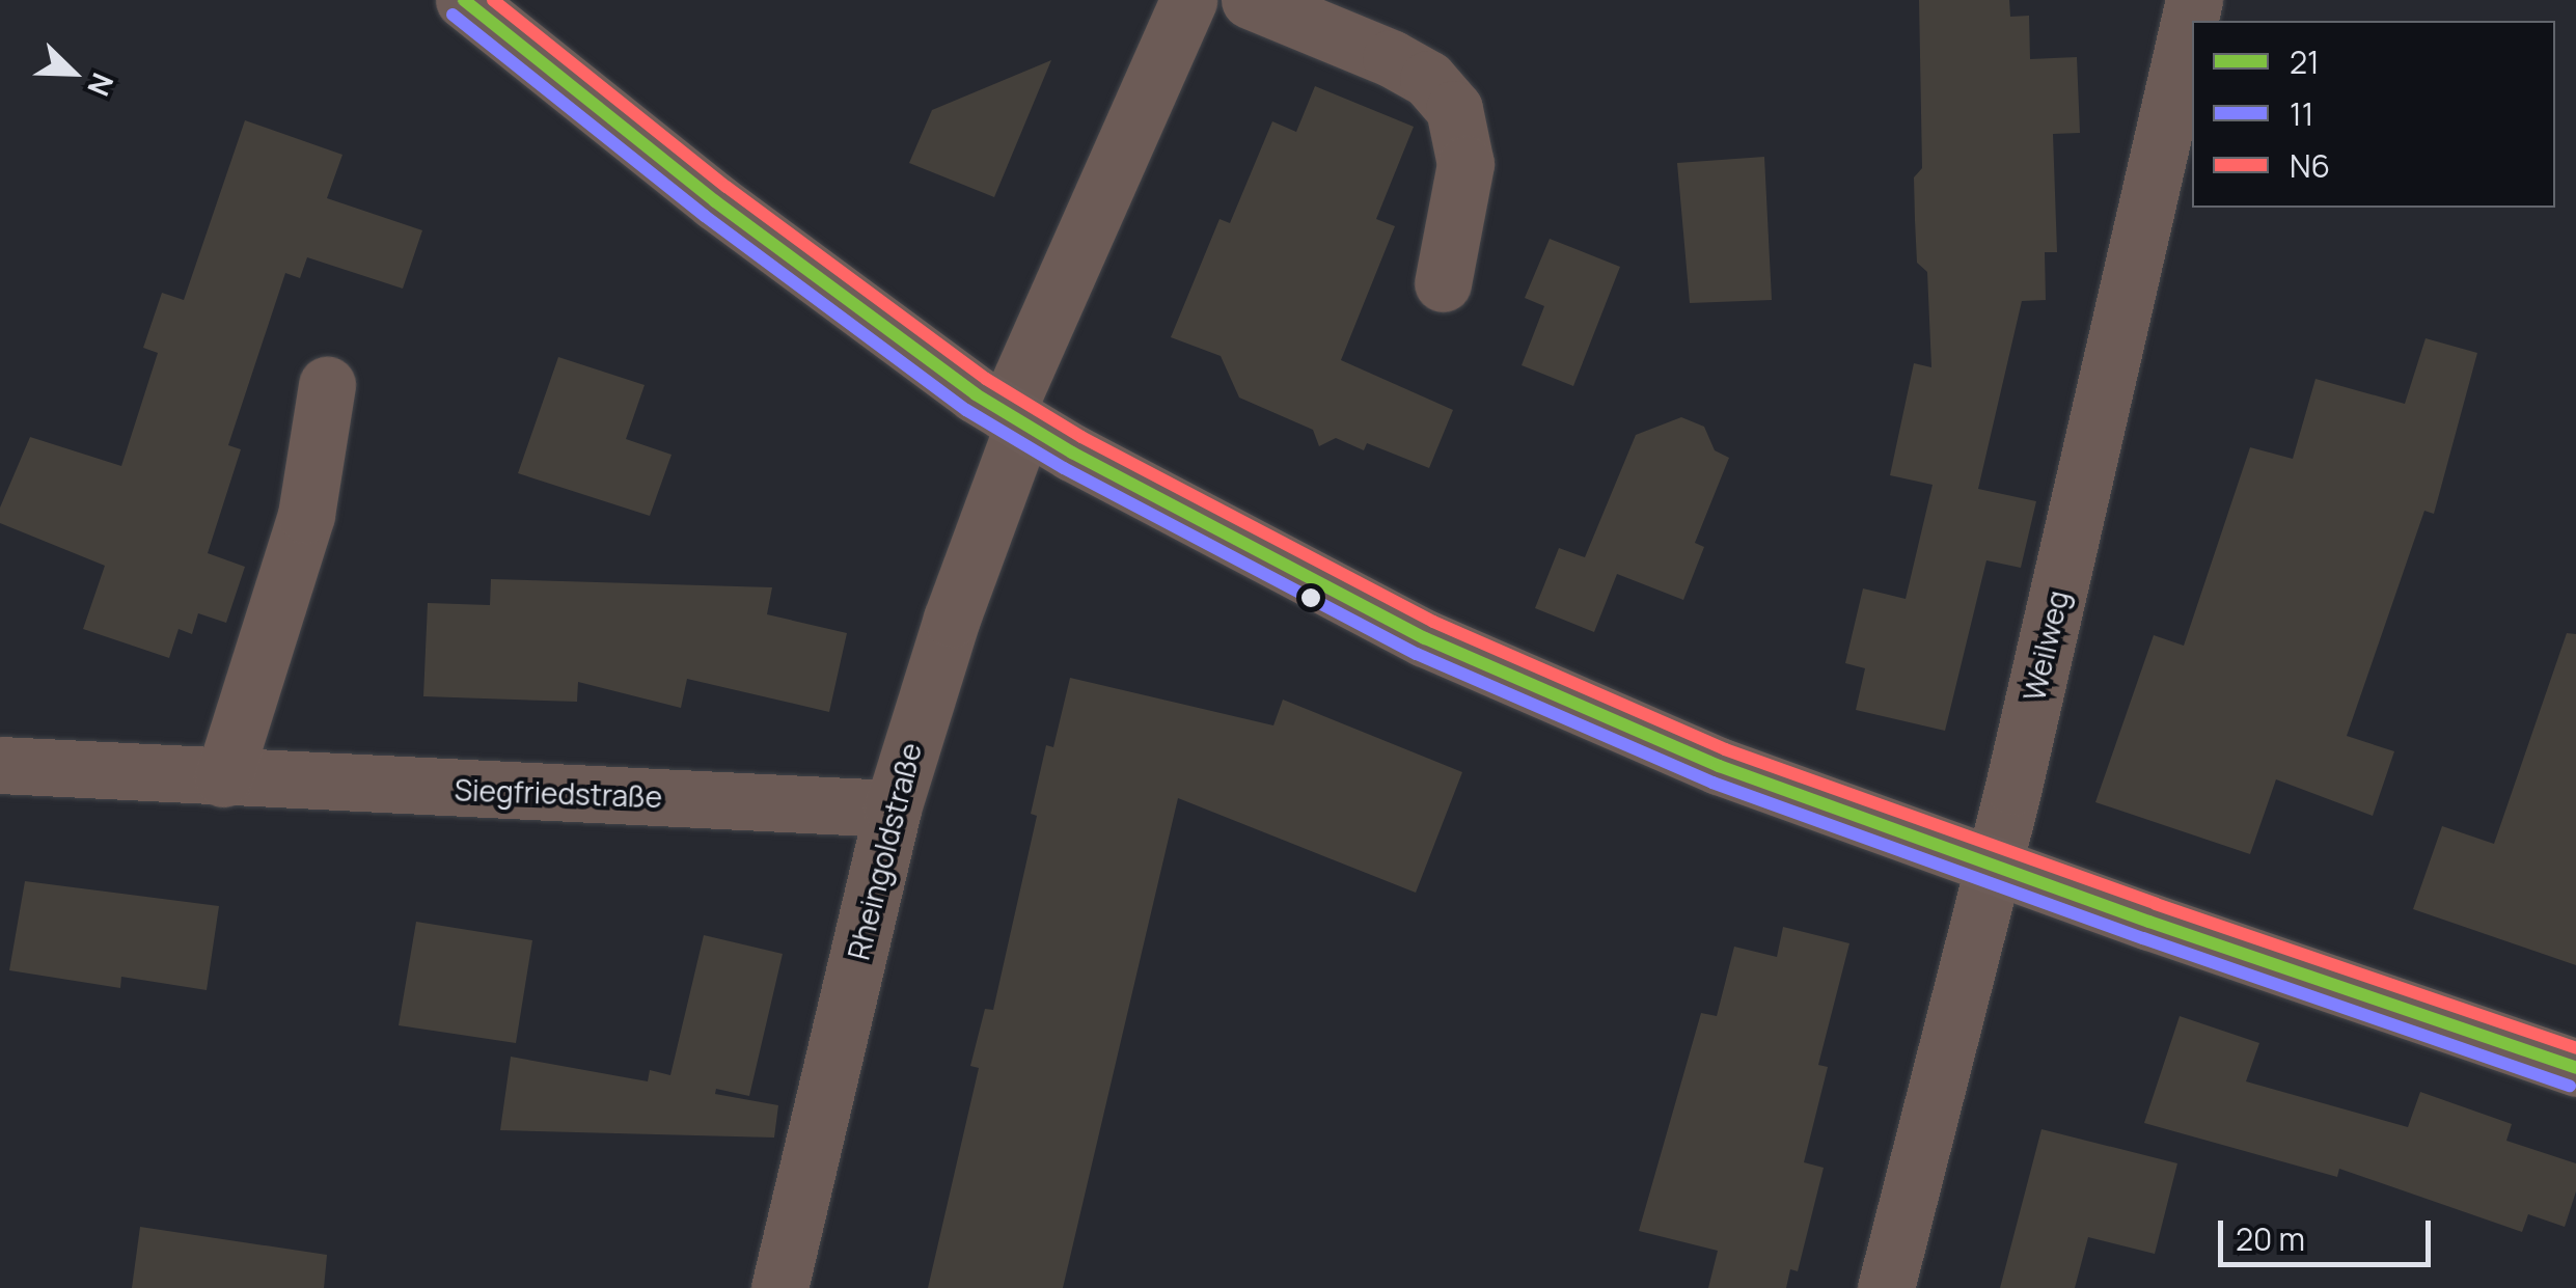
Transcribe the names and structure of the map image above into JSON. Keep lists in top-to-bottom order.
{
  "streets": {
    "street": ["Weilweg", "Siegfriedstraße", "Rheingoldstraße"]
  },
  "crossings": [
    ["Siegfriedstraße", "Rheingoldstraße"]
  ],
  "lines": ["transit line 21", "transit line N6", "transit line 11"],
  "legend": ["21", "11", "N6"],
  "scale_bar": "20 m",
  "north": "bottom right"
}
